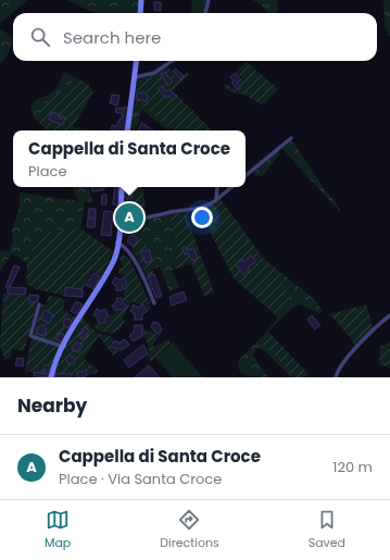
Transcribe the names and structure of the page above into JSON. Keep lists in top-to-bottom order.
{
  "page": {
    "search": "Search here",
    "popup": ["Cappella di Santa Croce", "Place"],
    "pins": "A",
    "heading": "Nearby",
    "list": [
      {
        "mark": "A",
        "name": "Cappella di Santa Croce",
        "note": "Place · Via Santa Croce",
        "value": "120 m"
      }
    ],
    "nav": ["Map", "Directions", "Saved"]
  }
}
